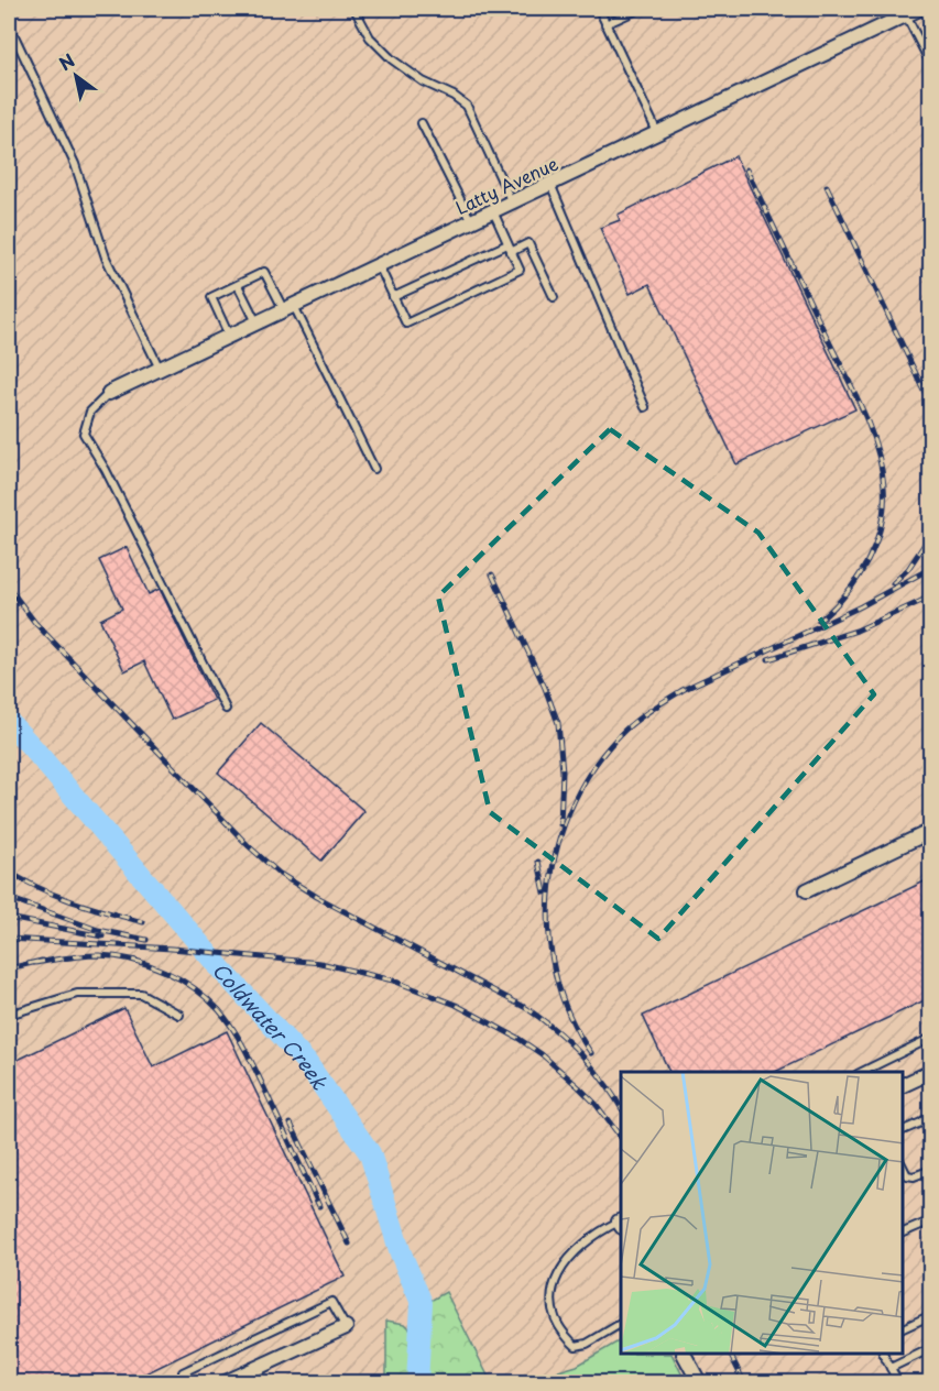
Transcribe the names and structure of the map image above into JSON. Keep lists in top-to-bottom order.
{
  "streets": {
    "street": ["Latty Avenue"]
  },
  "water": ["Coldwater Creek"],
  "north": "top left"
}
